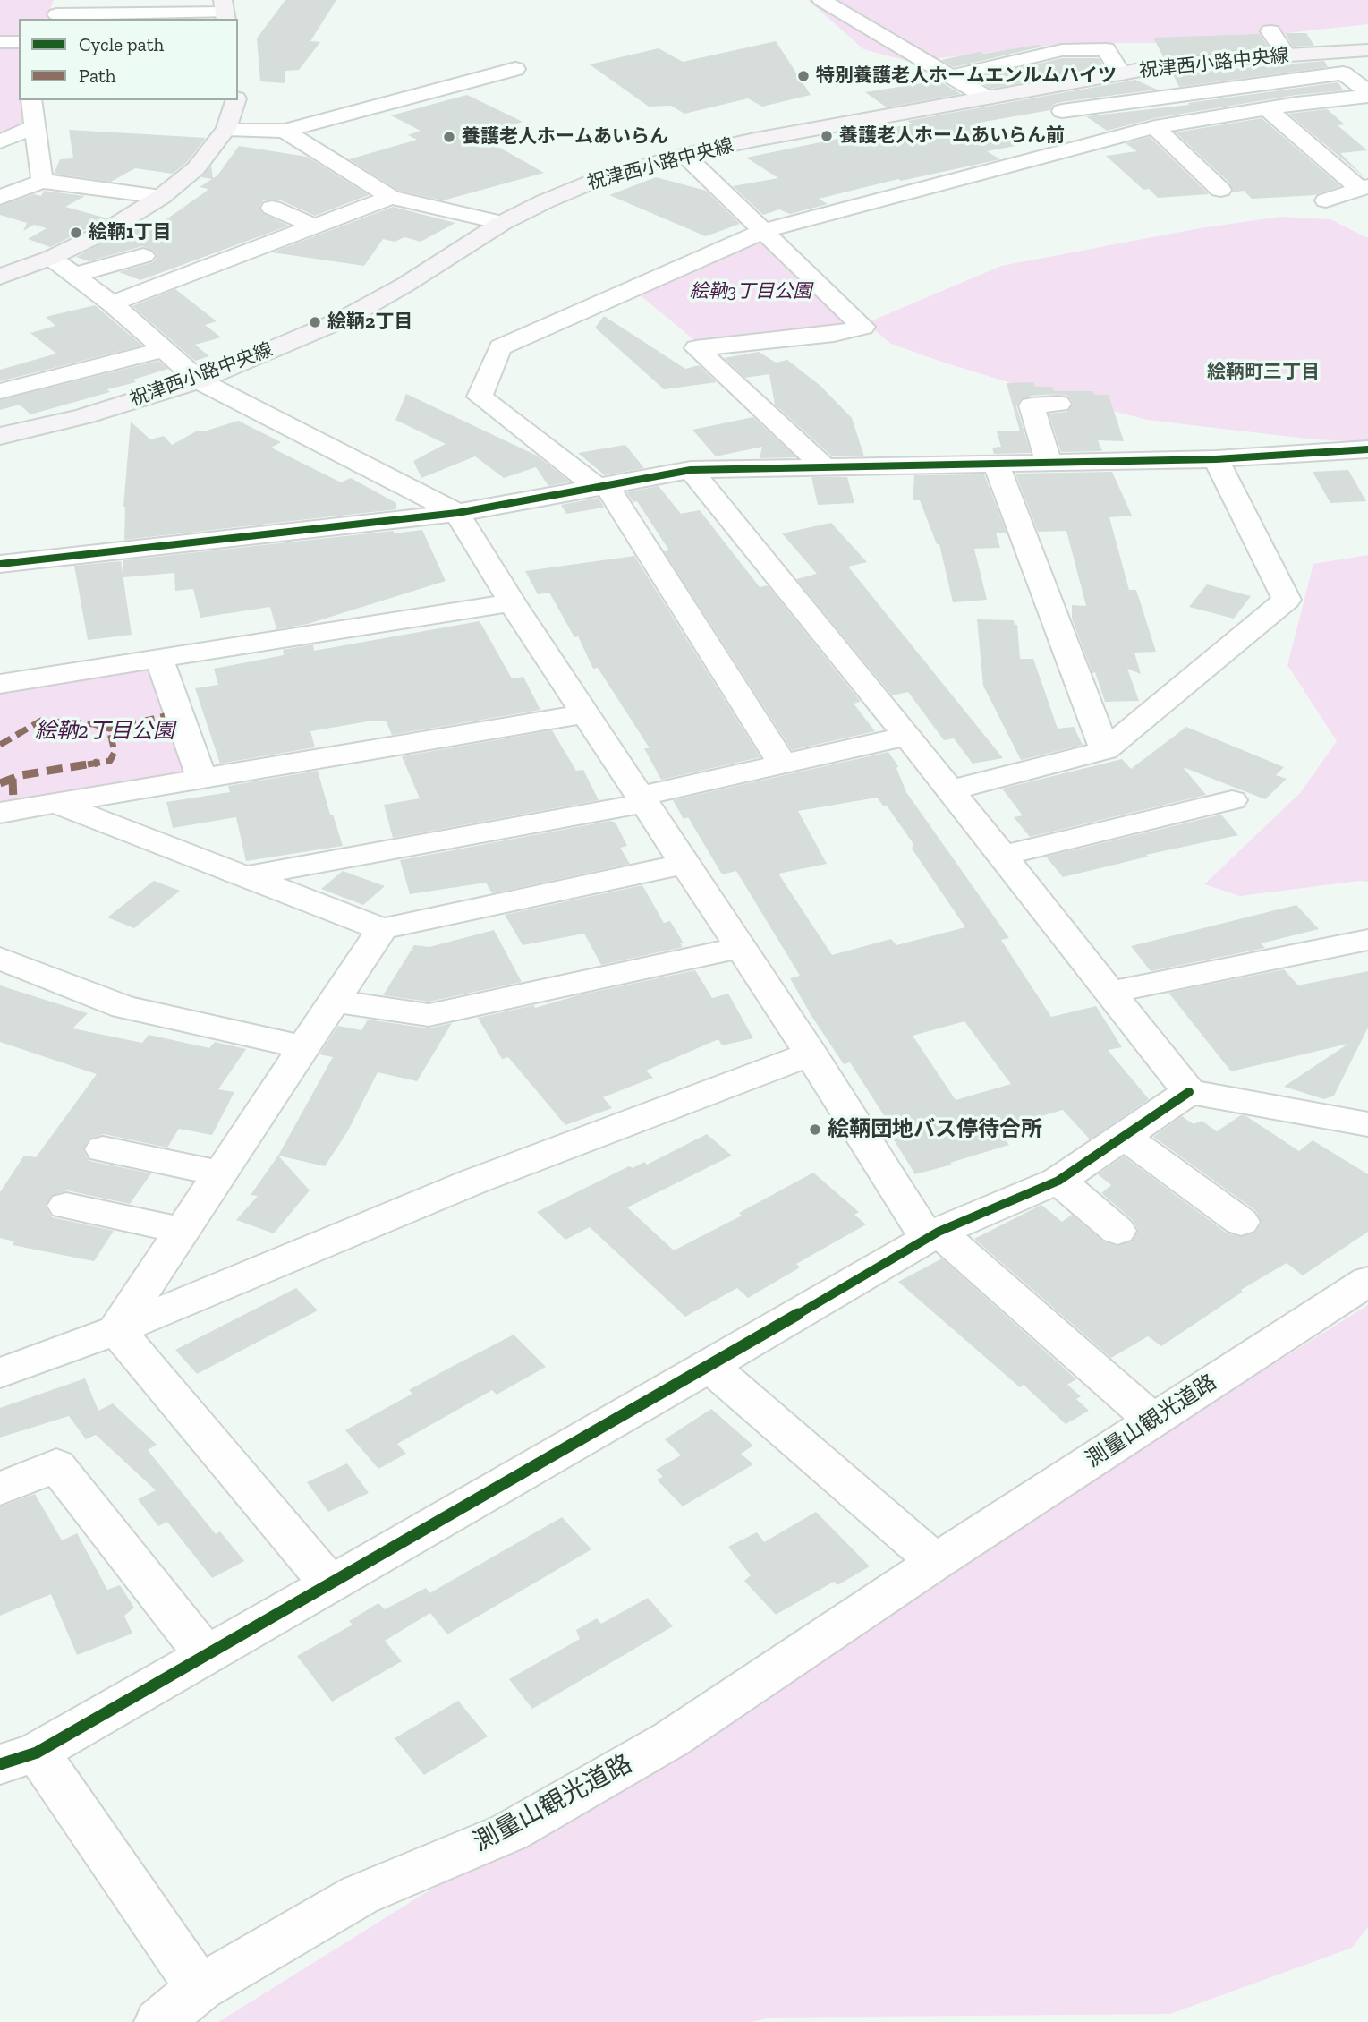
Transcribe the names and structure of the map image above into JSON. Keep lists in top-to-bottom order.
{
  "streets": {
    "main road": ["祝津西小路中央線"],
    "street": ["測量山観光道路"]
  },
  "districts": ["絵鞆町三丁目"],
  "parks": ["絵靹3丁目公園", "絵靹2丁目公園"],
  "places": [
    "特別養護老人ホームエンルムハイツ",
    "養護老人ホームあいらん前",
    "養護老人ホームあいらん",
    "絵鞆1丁目",
    "絵鞆2丁目",
    "絵鞆団地バス停待合所"
  ],
  "legend": ["Cycle path", "Path"]
}
